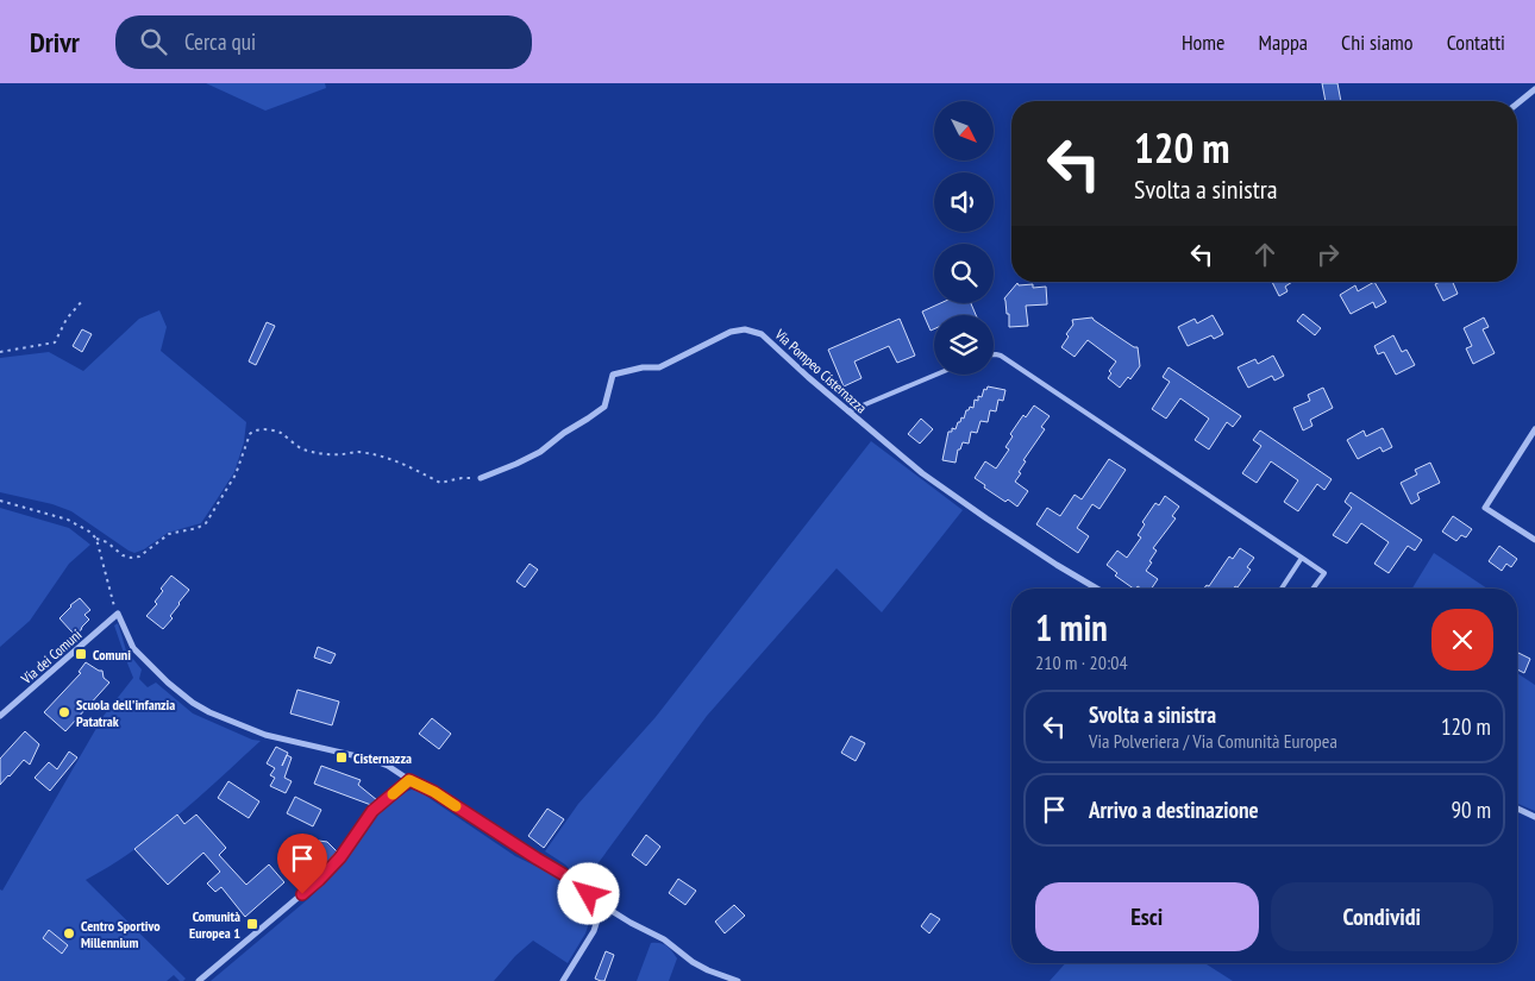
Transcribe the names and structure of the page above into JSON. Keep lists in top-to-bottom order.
{
  "streets": {
    "street": ["Via Pompeo Cisternazza", "Via dei Comuni"]
  },
  "places": {
    "transit": ["Comuni", "Cisternazza", "Comunità Europea 1"],
    "other": ["Scuola dell'infanzia Patatrak", "Centro Sportivo Millennium"]
  },
  "north": "bottom right",
  "page": {
    "header": "Drivr",
    "search": "Cerca qui",
    "nav": [
      "Home",
      "Mappa",
      "Chi siamo",
      "Contatti"
    ],
    "turn": ["120 m", "Svolta a sinistra"],
    "heading": ["1 min", "210 m · 20:04"],
    "list": [
      {
        "name": "Svolta a sinistra",
        "note": "Via Polveriera / Via Comunità Europea",
        "value": "120 m"
      },
      {
        "name": "Arrivo a destinazione",
        "value": "90 m"
      }
    ],
    "buttons": ["Esci", "Condividi"]
  }
}
